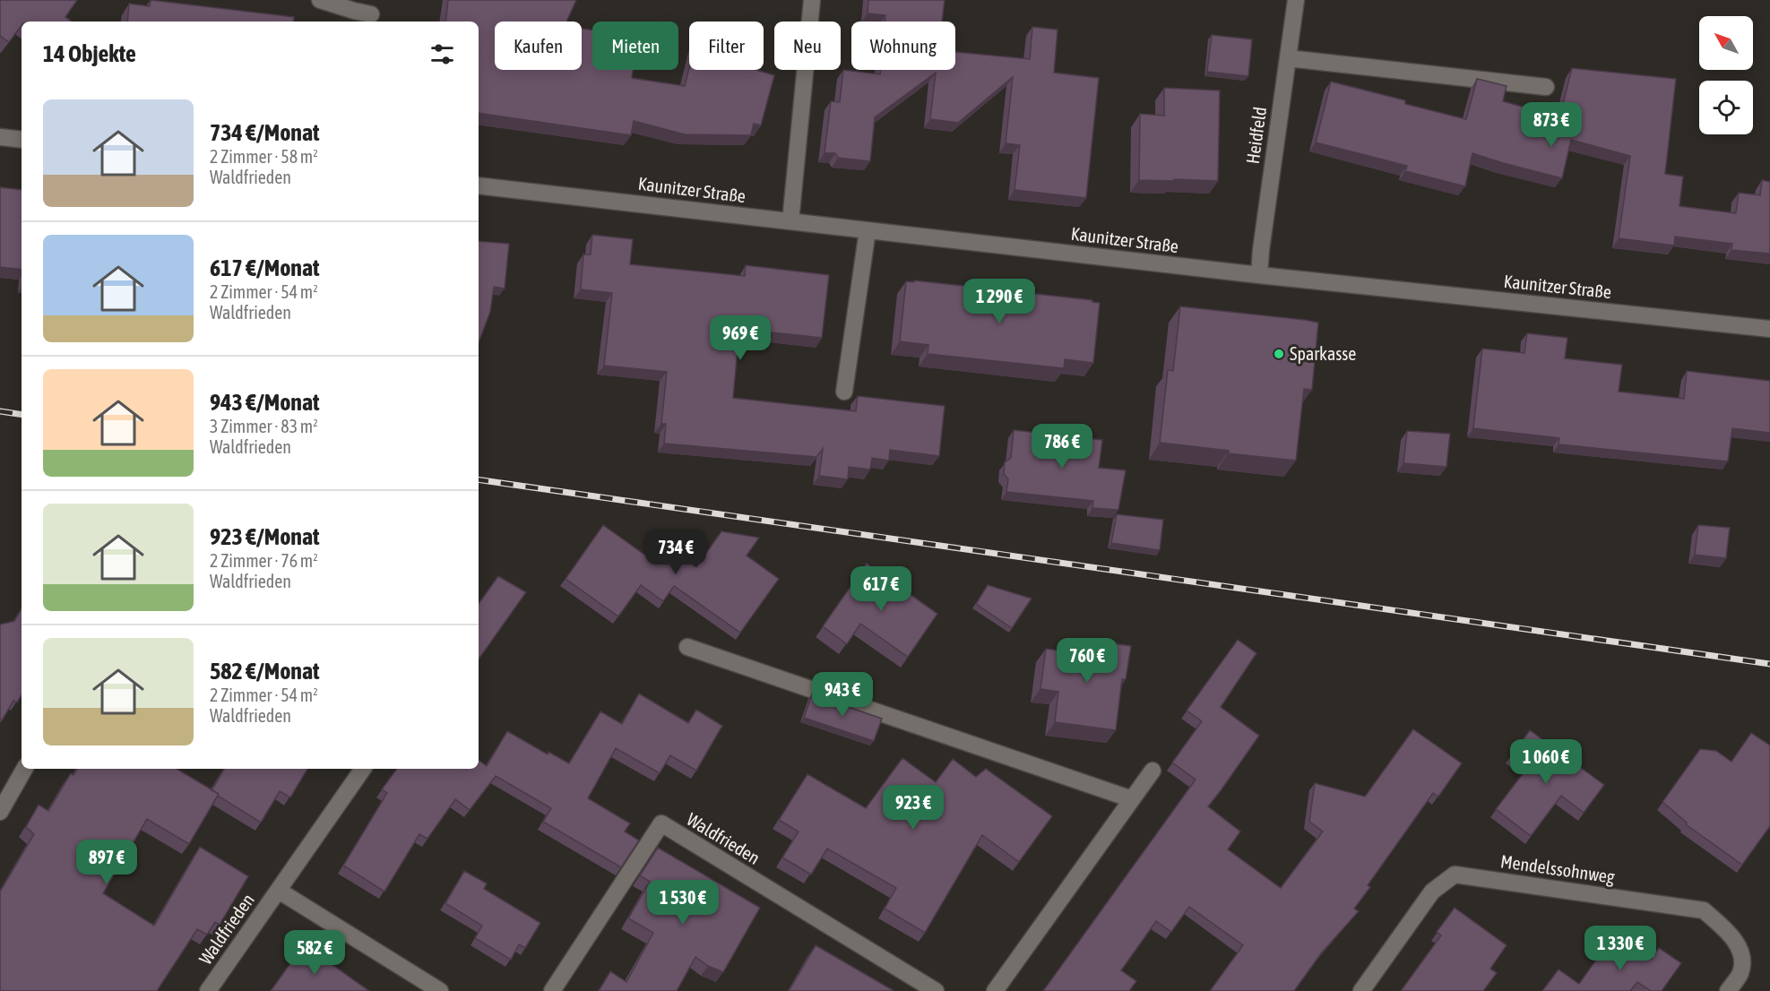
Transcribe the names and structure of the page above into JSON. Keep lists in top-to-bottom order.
{
  "streets": {
    "street": [
      "Heidfeld",
      "Kaunitzer Straße",
      "Waldfrieden",
      "Mendelssohnweg"
    ]
  },
  "crossings": [
    ["Heidfeld", "Kaunitzer Straße"]
  ],
  "places": ["Sparkasse"],
  "north": "top left",
  "page": {
    "chip": [
      "Kaufen",
      "Mieten",
      "Filter",
      "Neu",
      "Wohnung"
    ],
    "heading": "14 Objekte",
    "list": [
      {
        "name": "734 €/Monat",
        "note": "2 Zimmer · 58 m² · Waldfrieden"
      },
      {
        "name": "617 €/Monat",
        "note": "2 Zimmer · 54 m² · Waldfrieden"
      },
      {
        "name": "943 €/Monat",
        "note": "3 Zimmer · 83 m² · Waldfrieden"
      },
      {
        "name": "923 €/Monat",
        "note": "2 Zimmer · 76 m² · Waldfrieden"
      },
      {
        "name": "582 €/Monat",
        "note": "2 Zimmer · 54 m² · Waldfrieden"
      }
    ],
    "price": [
      "873 €",
      "1 290 €",
      "969 €",
      "786 €",
      "734 €",
      "617 €",
      "760 €",
      "943 €",
      "1 060 €",
      "923 €",
      "897 €",
      "1 530 €",
      "1 330 €",
      "582 €"
    ]
  }
}
